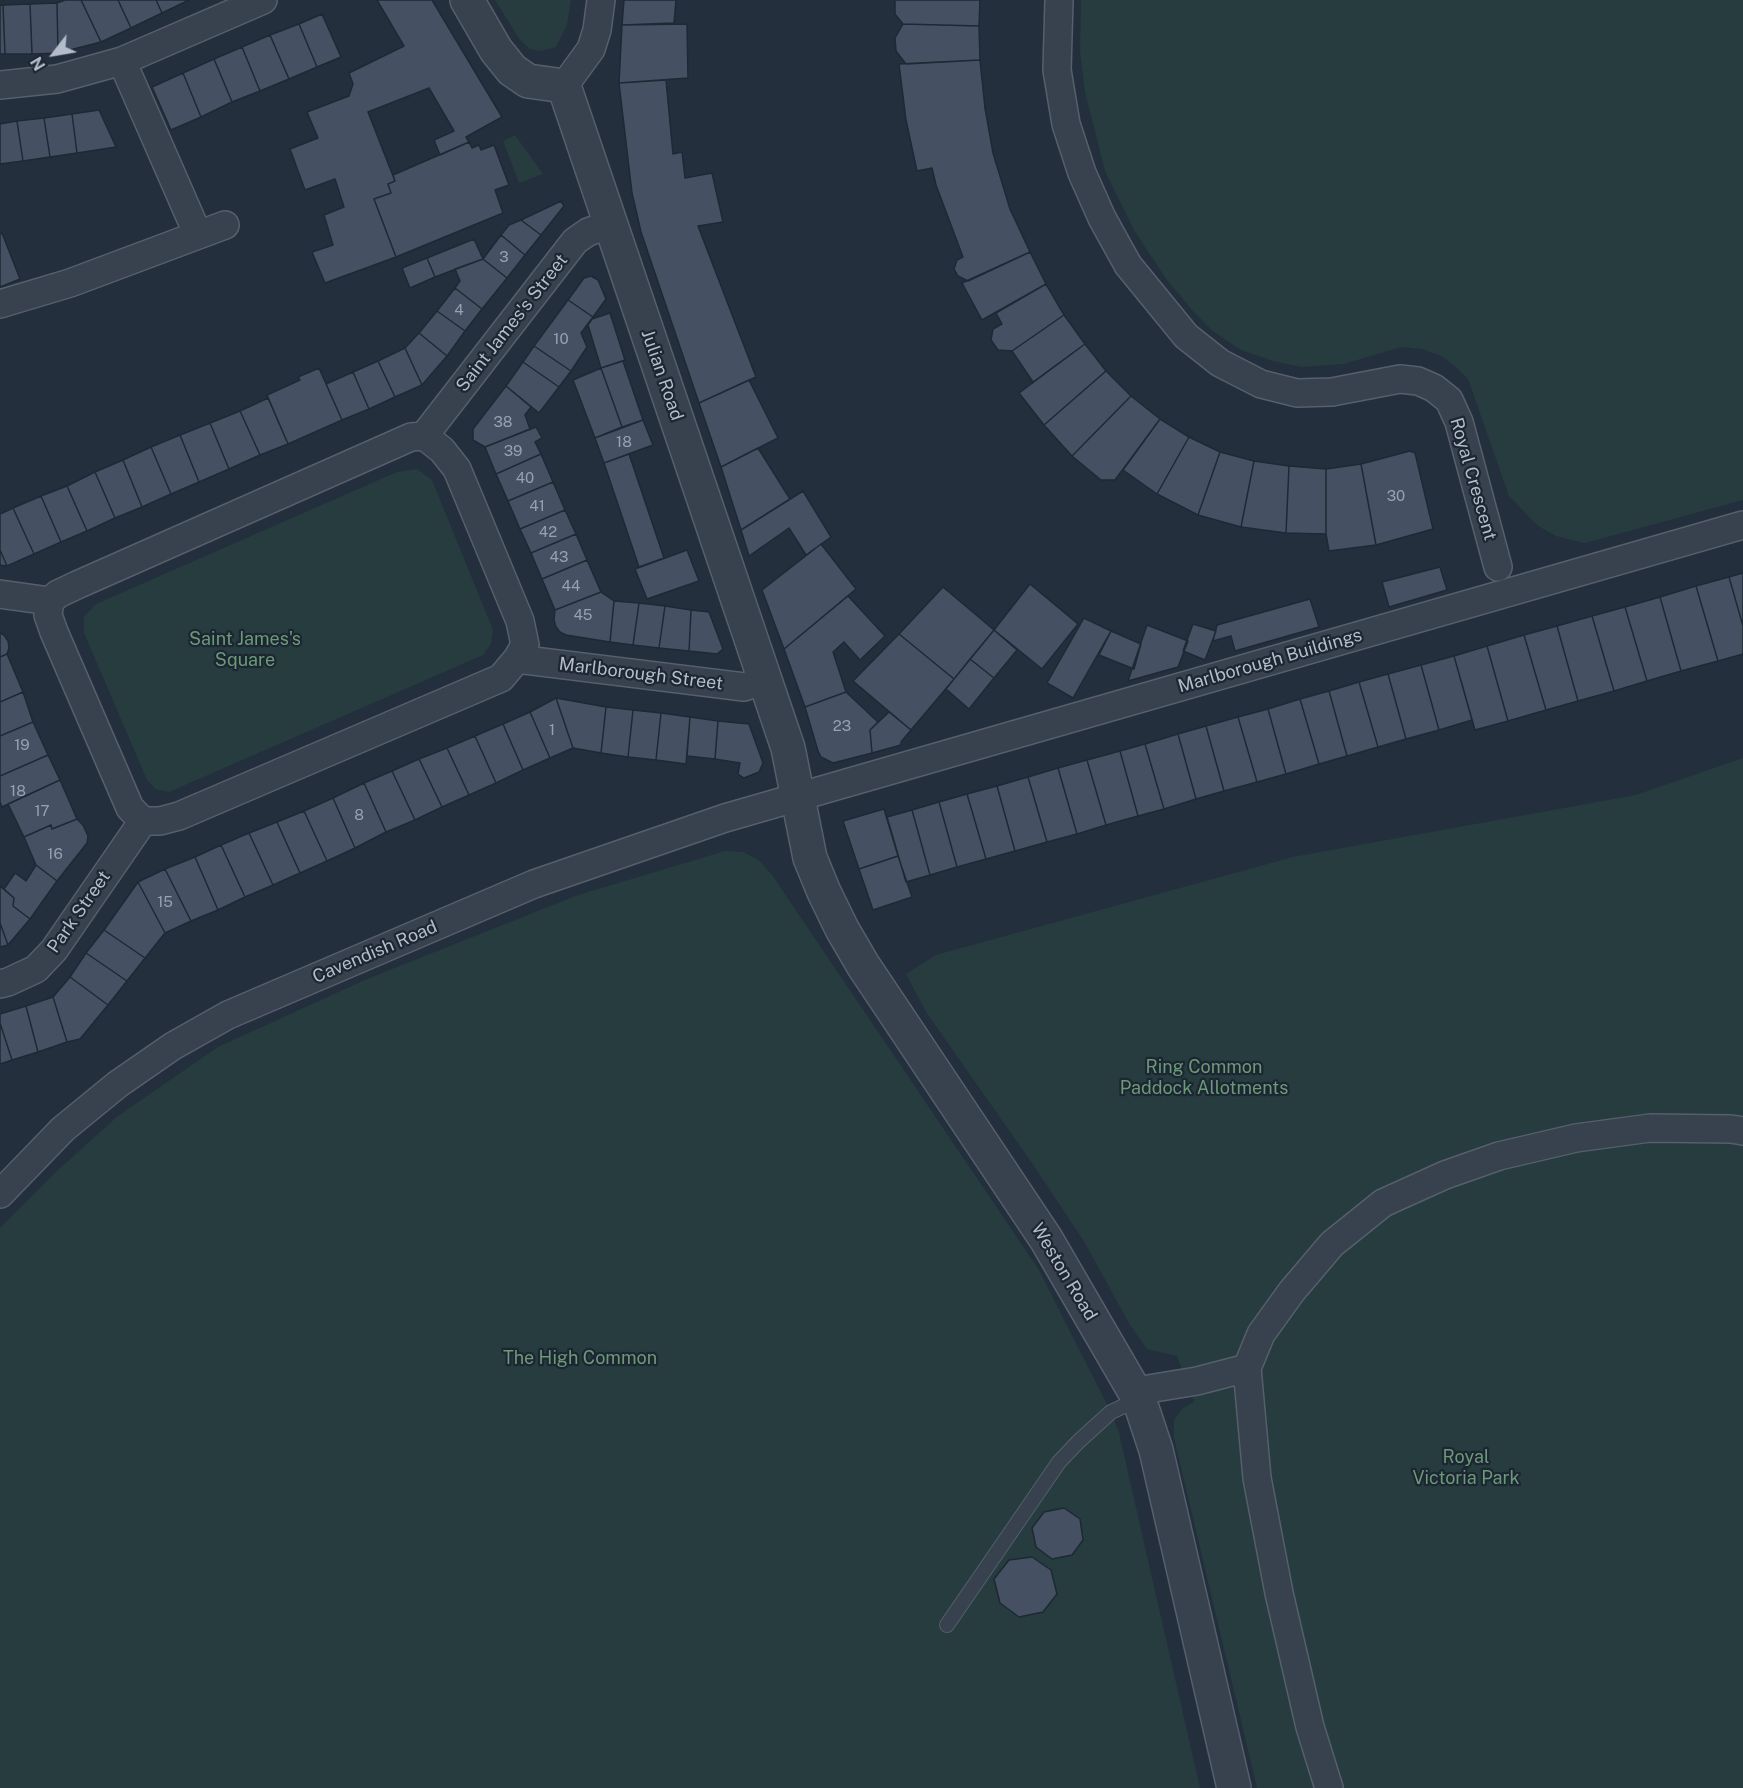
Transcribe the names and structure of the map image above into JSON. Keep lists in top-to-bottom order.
{
  "streets": {
    "street": [
      "Saint James's Street",
      "Julian Road",
      "Royal Crescent",
      "Marlborough Buildings",
      "Marlborough Street",
      "Park Street",
      "Cavendish Road",
      "Weston Road"
    ]
  },
  "crossings": [
    ["Saint James's Street", "Julian Road"],
    ["Julian Road", "Marlborough Buildings"],
    ["Julian Road", "Marlborough Street"],
    ["Julian Road", "Cavendish Road"],
    ["Julian Road", "Weston Road"],
    ["Marlborough Buildings", "Cavendish Road"],
    ["Marlborough Buildings", "Weston Road"],
    ["Cavendish Road", "Weston Road"]
  ],
  "parks": [
    "Saint James's Square",
    "Ring Common Paddock Allotments",
    "The High Common",
    "Royal Victoria Park"
  ],
  "house_numbers": [
    "3",
    "4",
    "10",
    "38",
    "18",
    "39",
    "40",
    "30",
    "41",
    "42",
    "43",
    "44",
    "45",
    "23",
    "1",
    "19",
    "18",
    "17",
    "8",
    "16",
    "15"
  ],
  "north": "bottom left"
}
